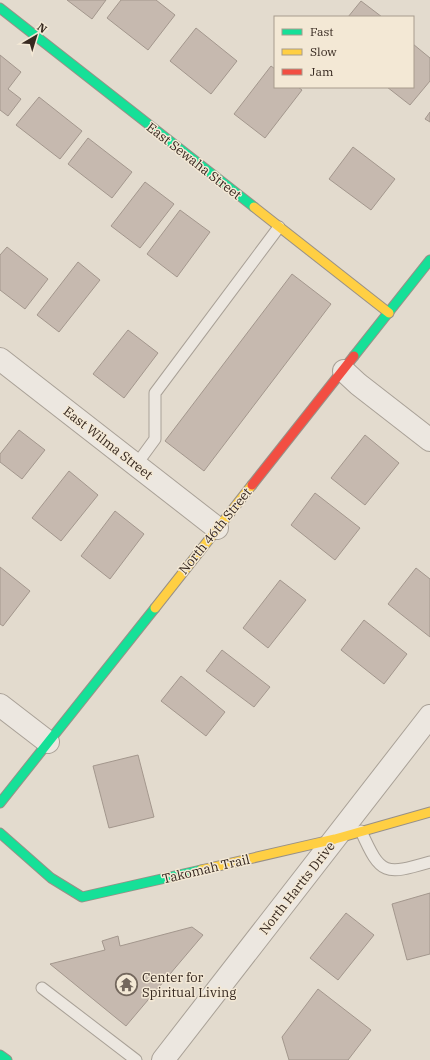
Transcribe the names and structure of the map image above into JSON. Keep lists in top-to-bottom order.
{
  "streets": {
    "street": [
      "East Sewaha Street",
      "East Wilma Street",
      "North 46th Street",
      "Takomah Trail",
      "North Hartts Drive"
    ]
  },
  "crossings": [
    ["East Sewaha Street", "North 46th Street"],
    ["East Wilma Street", "North 46th Street"],
    ["Takomah Trail", "North Hartts Drive"]
  ],
  "places": {
    "temple": ["Center for Spiritual Living"]
  },
  "legend": ["Fast", "Slow", "Jam"],
  "north": "top right"
}
